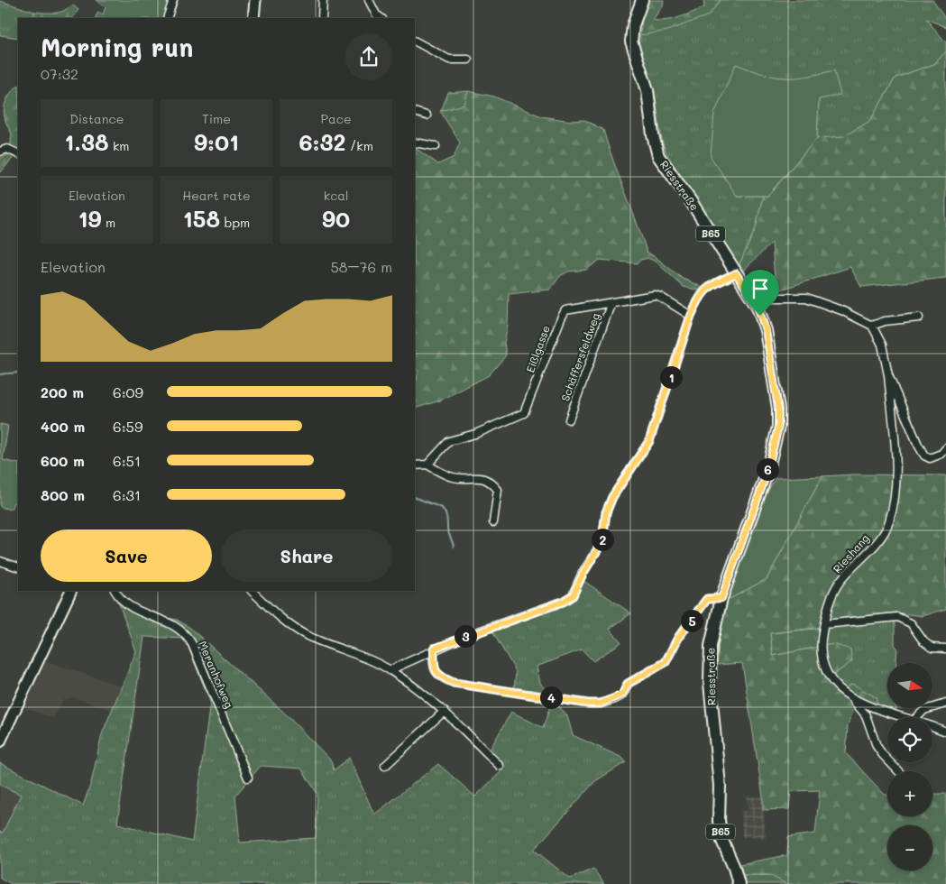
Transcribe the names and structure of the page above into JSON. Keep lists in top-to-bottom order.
{
  "streets": {
    "main road": ["Riesstraße", "B65"],
    "street": [
      "Eißlgasse",
      "Schäffersfeldweg",
      "Rieshang",
      "Meranhofweg"
    ]
  },
  "crossings": [
    ["Eißlgasse", "Schäffersfeldweg"]
  ],
  "north": "right",
  "page": {
    "heading": ["Morning run", "07:32"],
    "stats": [
      ["Distance", "1.38 km"],
      ["Time", "9:01"],
      ["Pace", "6:32 /km"],
      ["Elevation", "19 m"],
      ["Heart rate", "158 bpm"],
      ["kcal", "90"]
    ],
    "chart": ["Elevation", "58–76 m"],
    "pins": [
      "1",
      "6",
      "2",
      "5",
      "3",
      "4"
    ],
    "list": [
      {
        "name": "200 m",
        "note": "6:09"
      },
      {
        "name": "400 m",
        "note": "6:59"
      },
      {
        "name": "600 m",
        "note": "6:51"
      },
      {
        "name": "800 m",
        "note": "6:31"
      }
    ],
    "buttons": ["Save", "Share"],
    "map_buttons": ["+", "−"]
  }
}
